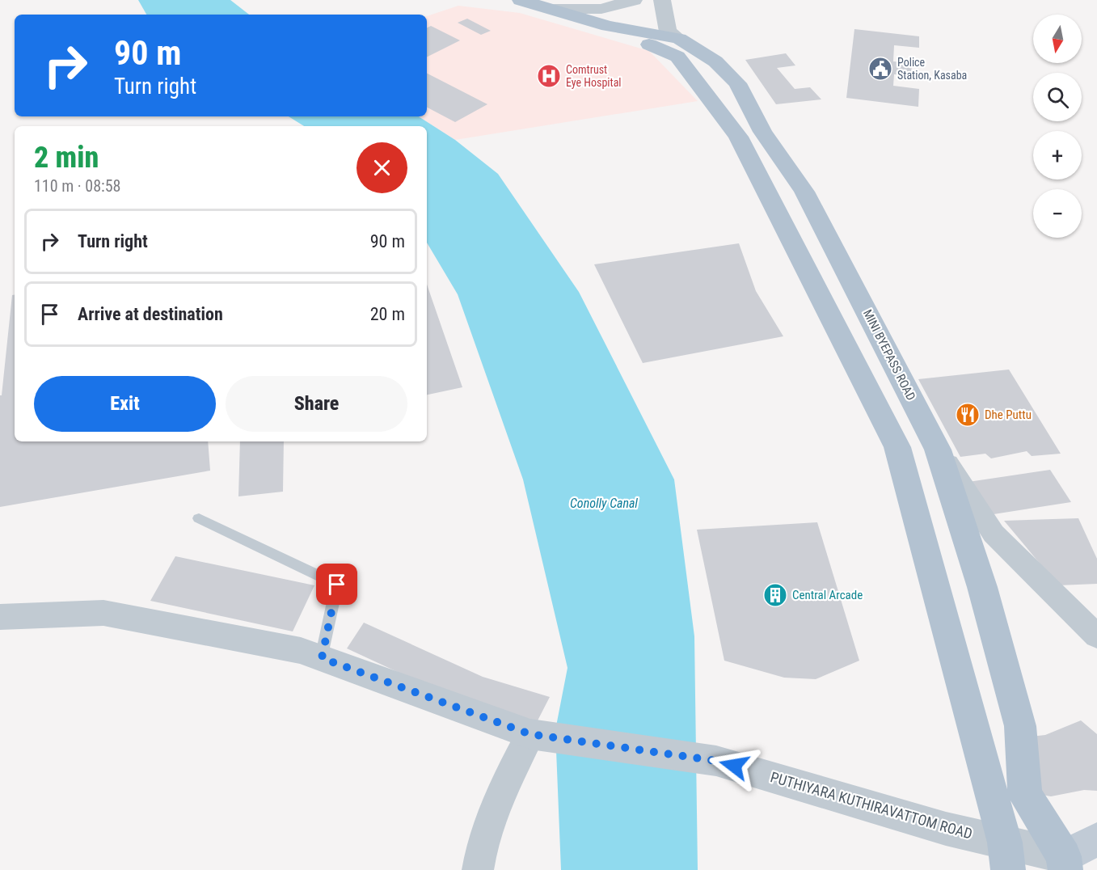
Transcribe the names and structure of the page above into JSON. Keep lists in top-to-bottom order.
{
  "streets": {
    "main road": ["MINI BYEPASS ROAD"],
    "street": ["PUTHIYARA KUTHIRAVATTOM ROAD"]
  },
  "crossings": [
    ["MINI BYEPASS ROAD", "PUTHIYARA KUTHIRAVATTOM ROAD"]
  ],
  "water": ["Conolly Canal"],
  "places": {
    "public building": ["Police Station, Kasaba"],
    "hospital": ["Comtrust Eye Hospital"],
    "restaurant": ["Dhe Puttu"],
    "building": ["Central Arcade"]
  },
  "north": "bottom",
  "page": {
    "map_buttons": ["+", "−"],
    "turn": ["90 m", "Turn right"],
    "heading": ["2 min", "110 m · 08:58"],
    "list": [
      {
        "name": "Turn right",
        "value": "90 m"
      },
      {
        "name": "Arrive at destination",
        "value": "20 m"
      }
    ],
    "buttons": ["Exit", "Share"]
  }
}
